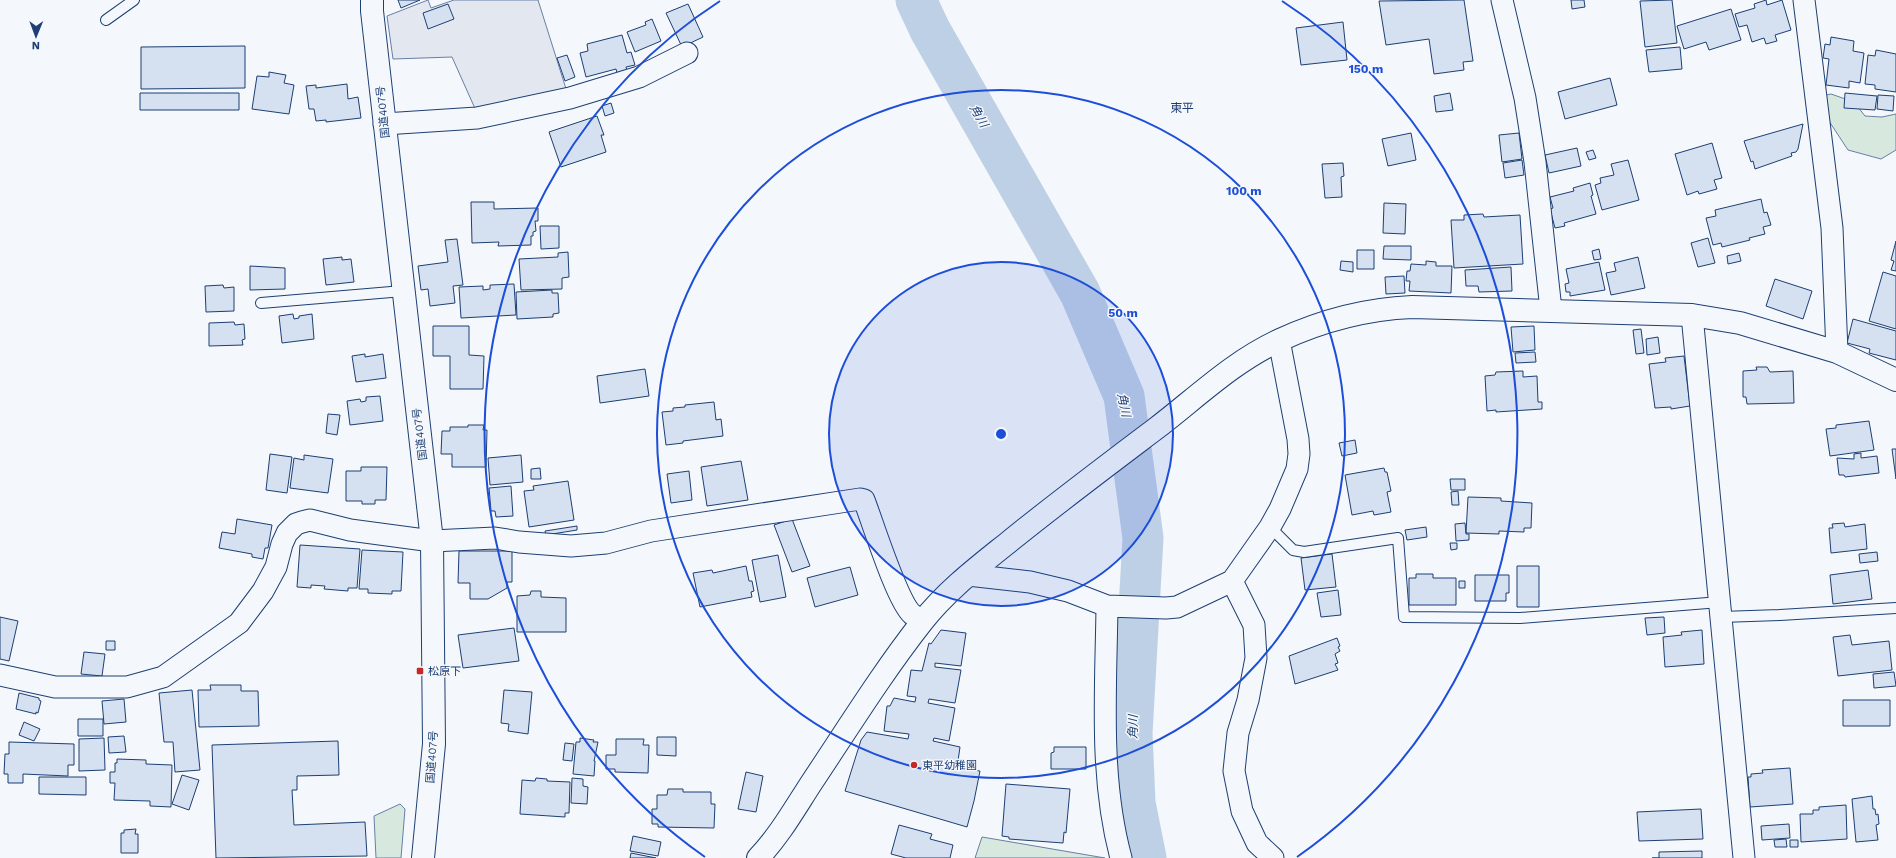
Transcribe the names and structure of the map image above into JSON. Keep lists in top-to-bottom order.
{
  "streets": {
    "main road": ["国道407号"]
  },
  "districts": ["東平"],
  "water": ["角川"],
  "places": {
    "transit": ["松原下"],
    "other": ["東平幼稚園"]
  },
  "north": "bottom",
  "rings": ["150 m", "100 m", "50 m"]
}
